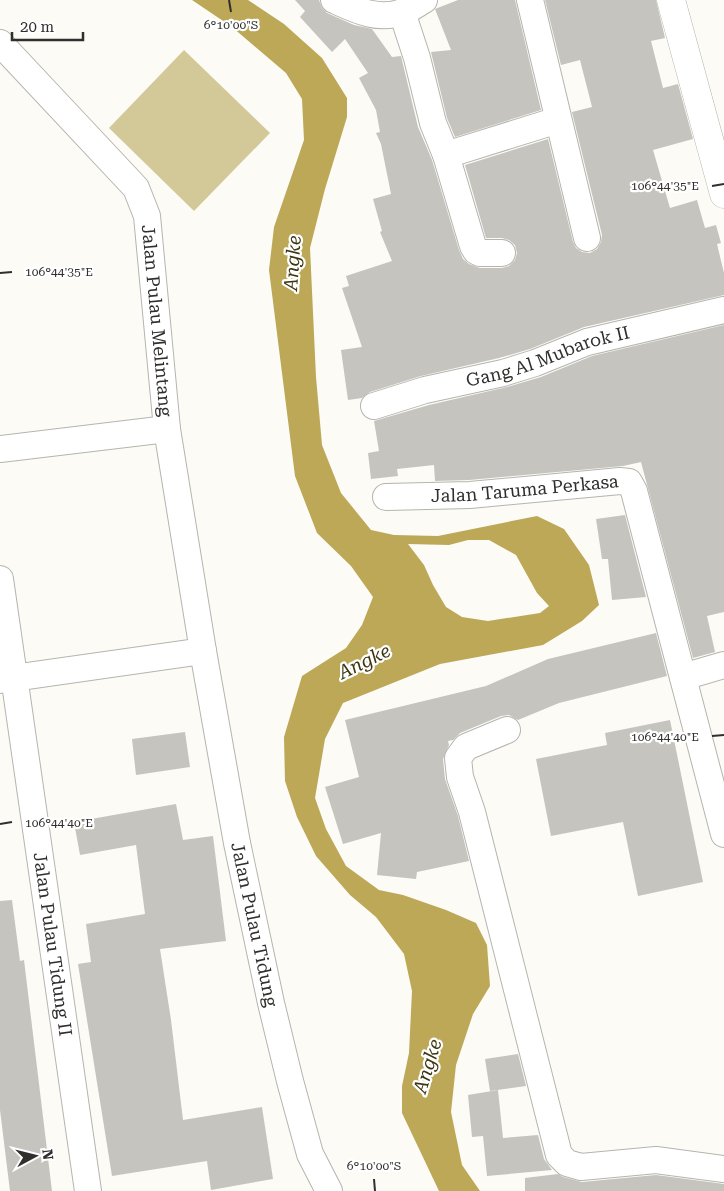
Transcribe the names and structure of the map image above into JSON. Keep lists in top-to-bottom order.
{
  "streets": {
    "street": [
      "Jalan Pulau Melintang",
      "Gang Al Mubarok II",
      "Jalan Taruma Perkasa",
      "Jalan Pulau Tidung",
      "Jalan Pulau Tidung II"
    ]
  },
  "crossings": [
    ["Jalan Pulau Melintang", "Jalan Pulau Tidung"]
  ],
  "water": ["Angke"],
  "scale_bar": "20 m",
  "north": "right",
  "coordinates": ["6°10'00\"S", "106°44'35\"E", "106°44'40\"E"]
}
